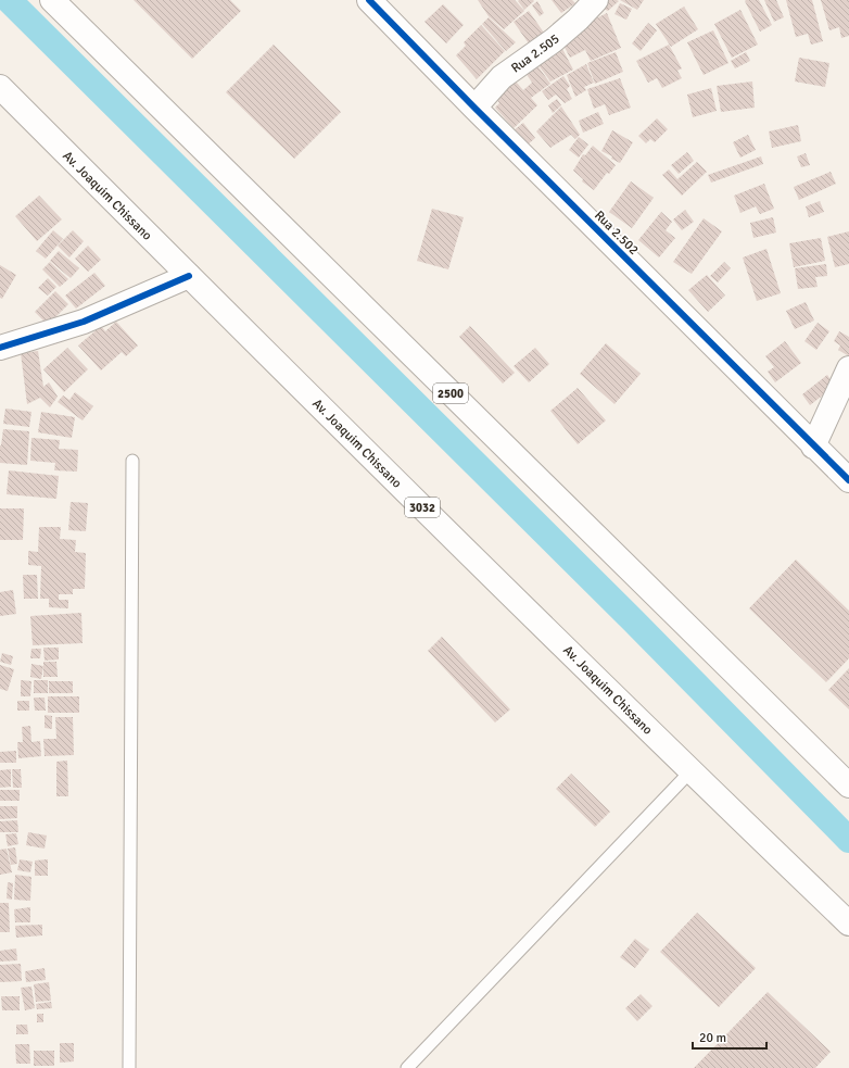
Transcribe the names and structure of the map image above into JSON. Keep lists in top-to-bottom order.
{
  "streets": {
    "main road": [
      "Rua 2.505",
      "Av. Joaquim Chissano",
      "Rua 2.502",
      "2500",
      "3032"
    ]
  },
  "crossings": [
    ["Rua 2.505", "Rua 2.502"]
  ],
  "scale_bar": "20 m"
}
